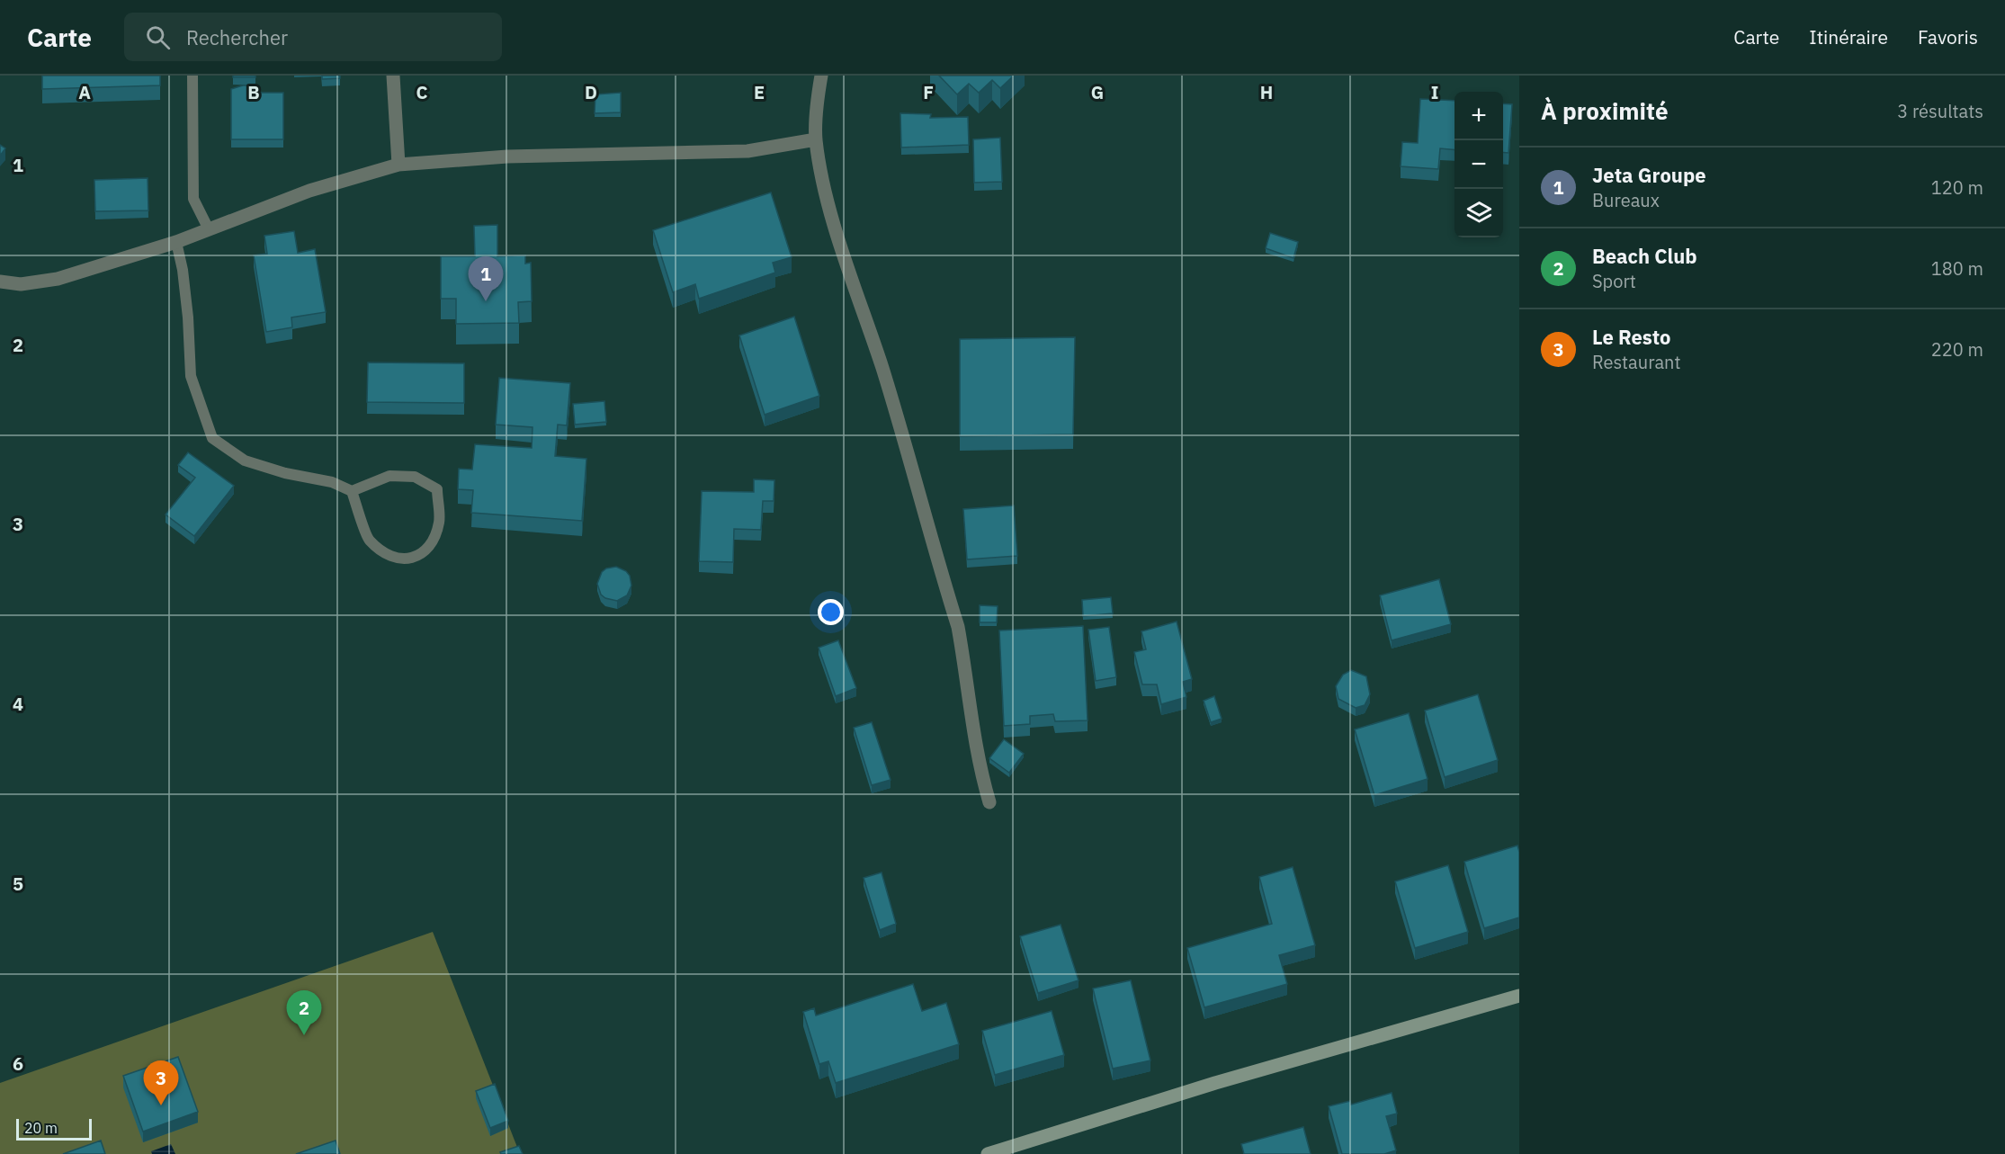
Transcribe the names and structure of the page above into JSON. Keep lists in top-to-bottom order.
{
  "scale_bar": "20 m",
  "page": {
    "header": "Carte",
    "search": "Rechercher",
    "nav": ["Carte", "Itinéraire", "Favoris"],
    "heading": ["À proximité", "3 résultats"],
    "map_buttons": ["+", "−"],
    "list": [
      {
        "mark": "1",
        "name": "Jeta Groupe",
        "note": "Bureaux",
        "value": "120 m"
      },
      {
        "mark": "2",
        "name": "Beach Club",
        "note": "Sport",
        "value": "180 m"
      },
      {
        "mark": "3",
        "name": "Le Resto",
        "note": "Restaurant",
        "value": "220 m"
      }
    ],
    "pins": ["1", "2", "3"],
    "scale": "20 m"
  },
  "grid": {
    "columns": [
      "A",
      "B",
      "C",
      "D",
      "E",
      "F",
      "G",
      "H",
      "I"
    ],
    "rows": [
      "1",
      "2",
      "3",
      "4",
      "5",
      "6"
    ]
  }
}
